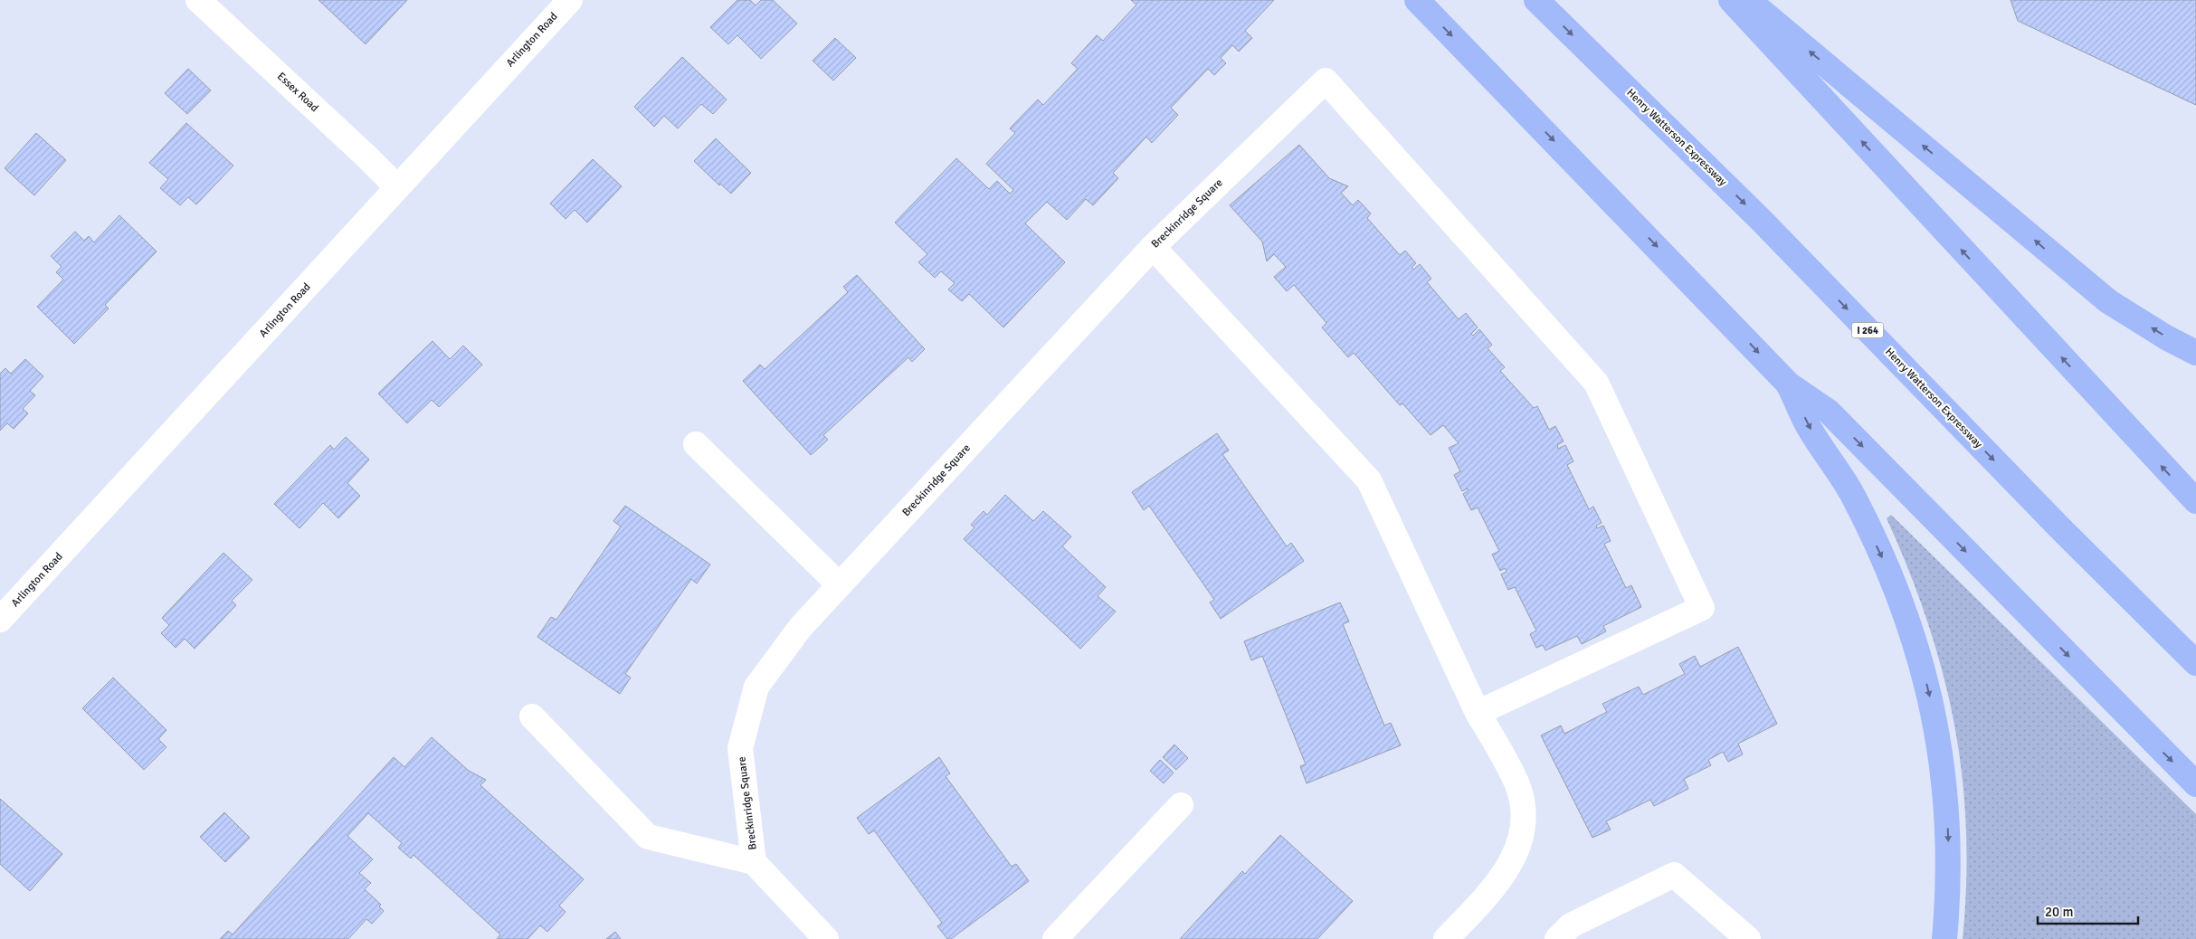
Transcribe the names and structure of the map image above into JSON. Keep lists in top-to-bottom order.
{
  "streets": {
    "highway": ["Henry Watterson Expressway", "I 264"],
    "street": ["Arlington Road", "Essex Road", "Breckinridge Square"]
  },
  "crossings": [
    ["Arlington Road", "Essex Road"]
  ],
  "scale_bar": "20 m"
}
